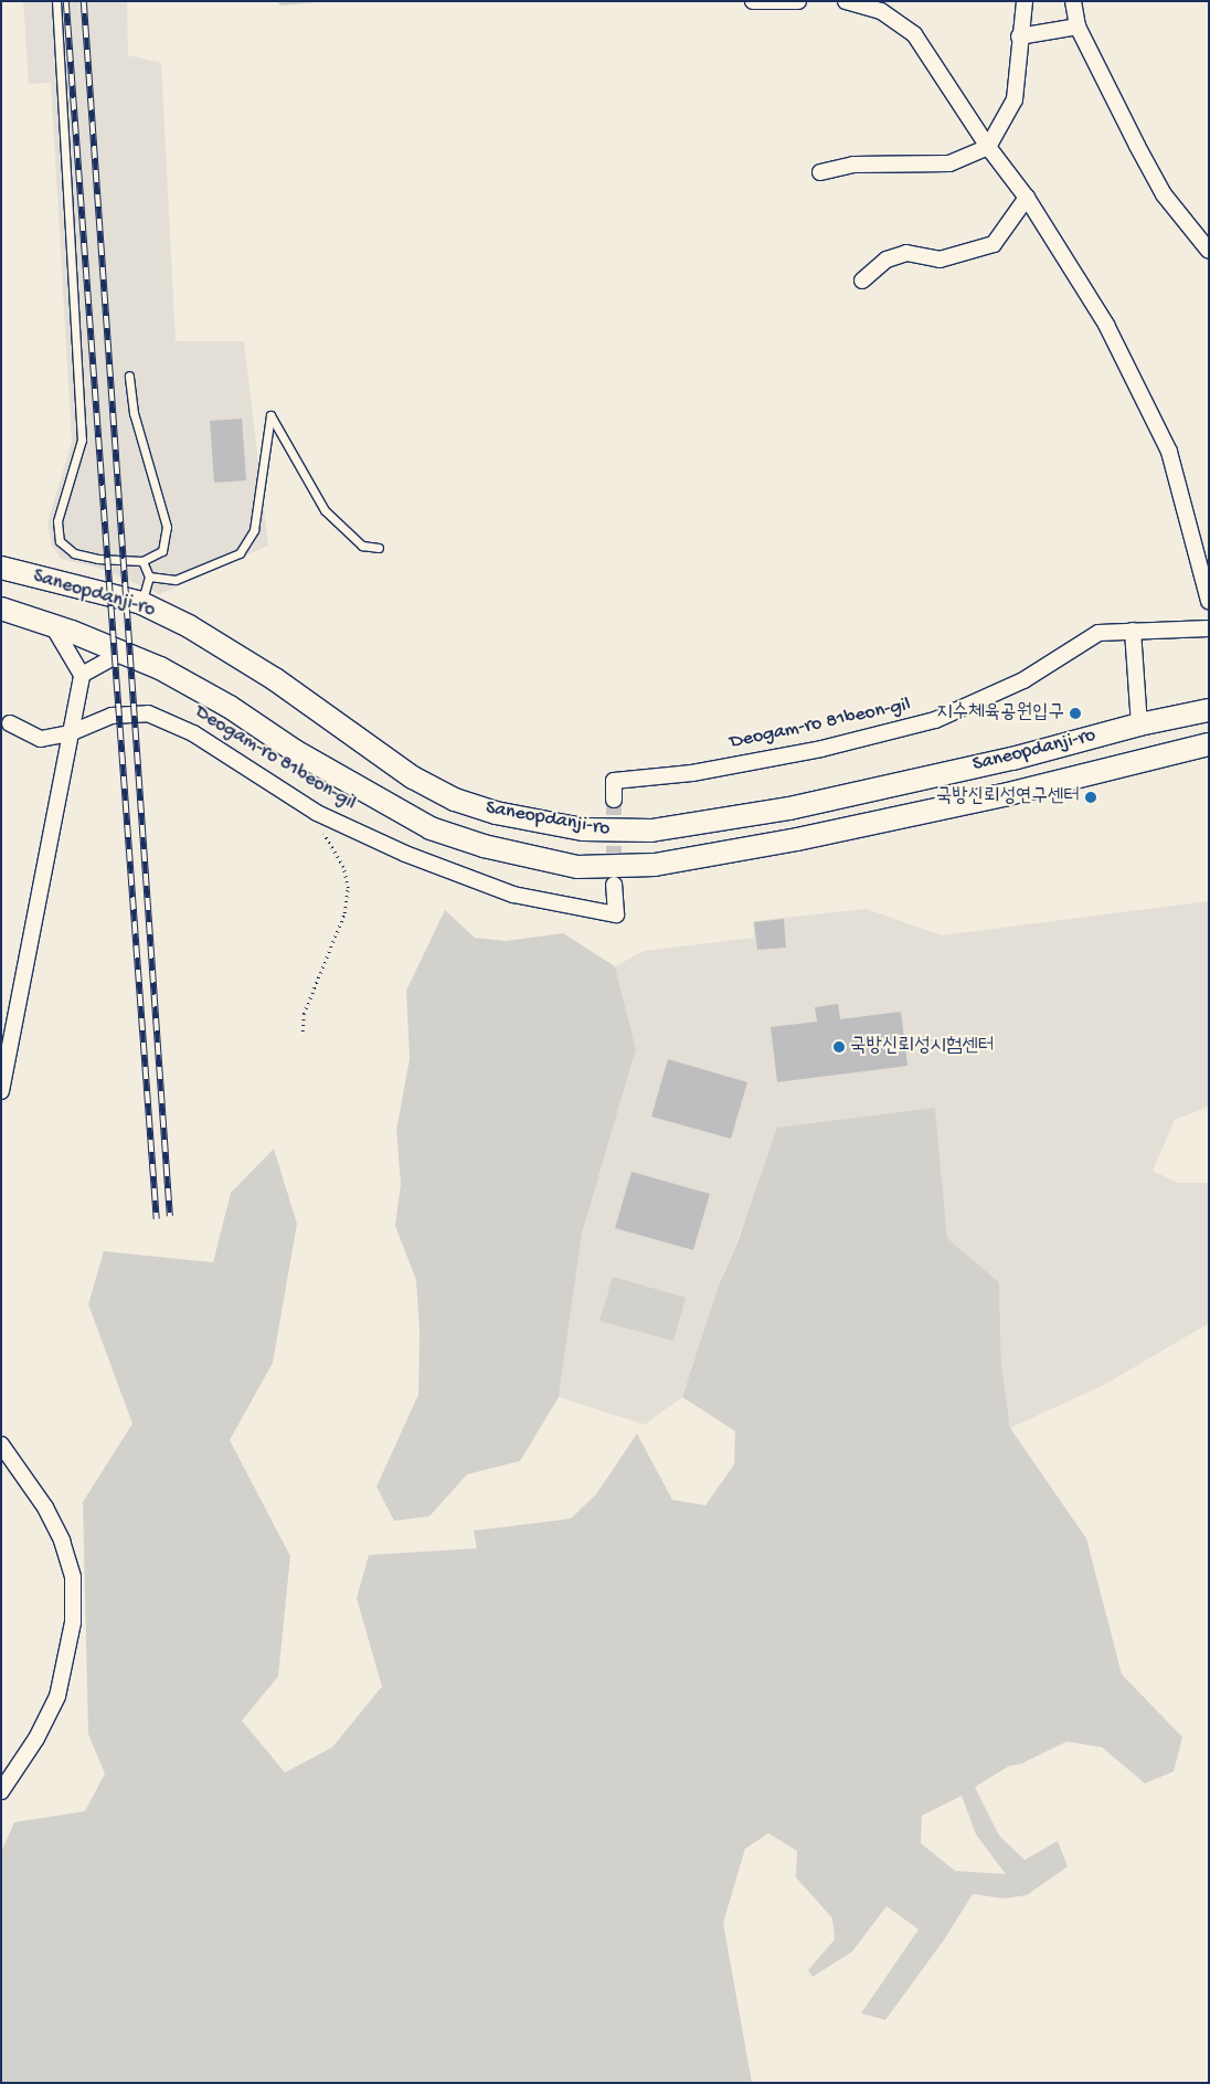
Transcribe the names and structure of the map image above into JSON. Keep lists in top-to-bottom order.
{
  "streets": {
    "main road": ["Saneopdanji-ro"],
    "street": ["Deogam-ro 81beon-gil"]
  },
  "places": ["지수체육공원입구", "국방신뢰성연구센터", "국방신뢰성시험센터"]
}
